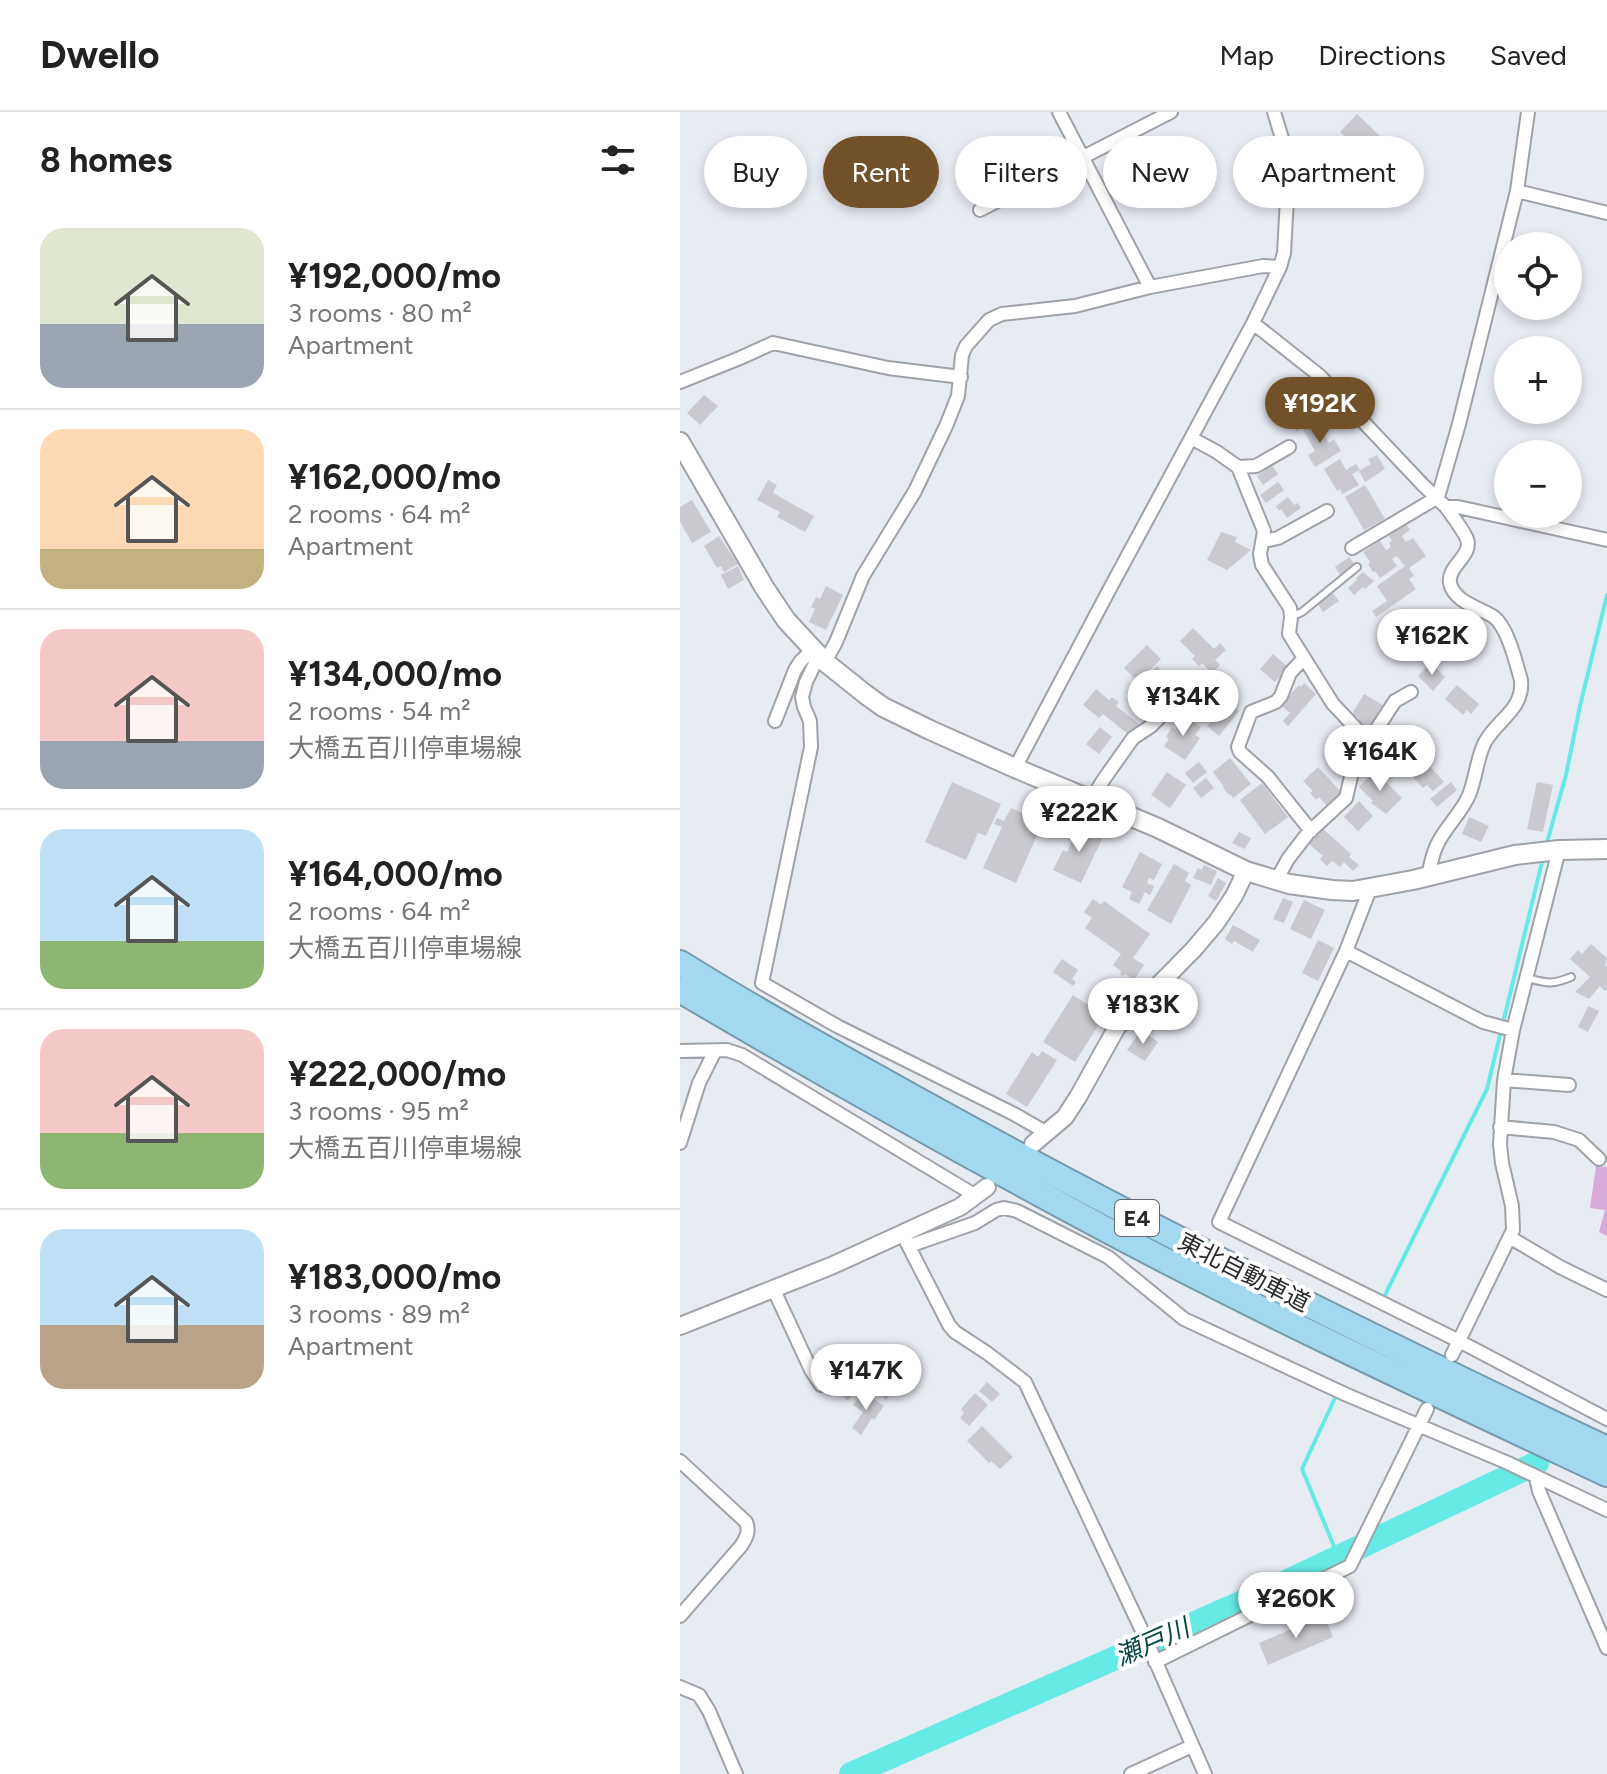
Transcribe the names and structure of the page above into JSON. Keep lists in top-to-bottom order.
{
  "streets": {
    "highway": ["E4", "東北自動車道"]
  },
  "water": ["瀬戸川"],
  "page": {
    "header": "Dwello",
    "nav": ["Map", "Directions", "Saved"],
    "heading": "8 homes",
    "chip": [
      "Buy",
      "Rent",
      "Filters",
      "New",
      "Apartment"
    ],
    "list": [
      {
        "name": "¥192,000/mo",
        "note": "3 rooms · 80 m² · Apartment"
      },
      {
        "name": "¥162,000/mo",
        "note": "2 rooms · 64 m² · Apartment"
      },
      {
        "name": "¥134,000/mo",
        "note": "2 rooms · 54 m² · 大橋五百川停車場線"
      },
      {
        "name": "¥164,000/mo",
        "note": "2 rooms · 64 m² · 大橋五百川停車場線"
      },
      {
        "name": "¥222,000/mo",
        "note": "3 rooms · 95 m² · 大橋五百川停車場線"
      },
      {
        "name": "¥183,000/mo",
        "note": "3 rooms · 89 m² · Apartment"
      }
    ],
    "map_buttons": ["+", "−"],
    "price": [
      "¥192K",
      "¥162K",
      "¥134K",
      "¥164K",
      "¥222K",
      "¥183K",
      "¥147K",
      "¥260K"
    ]
  }
}
